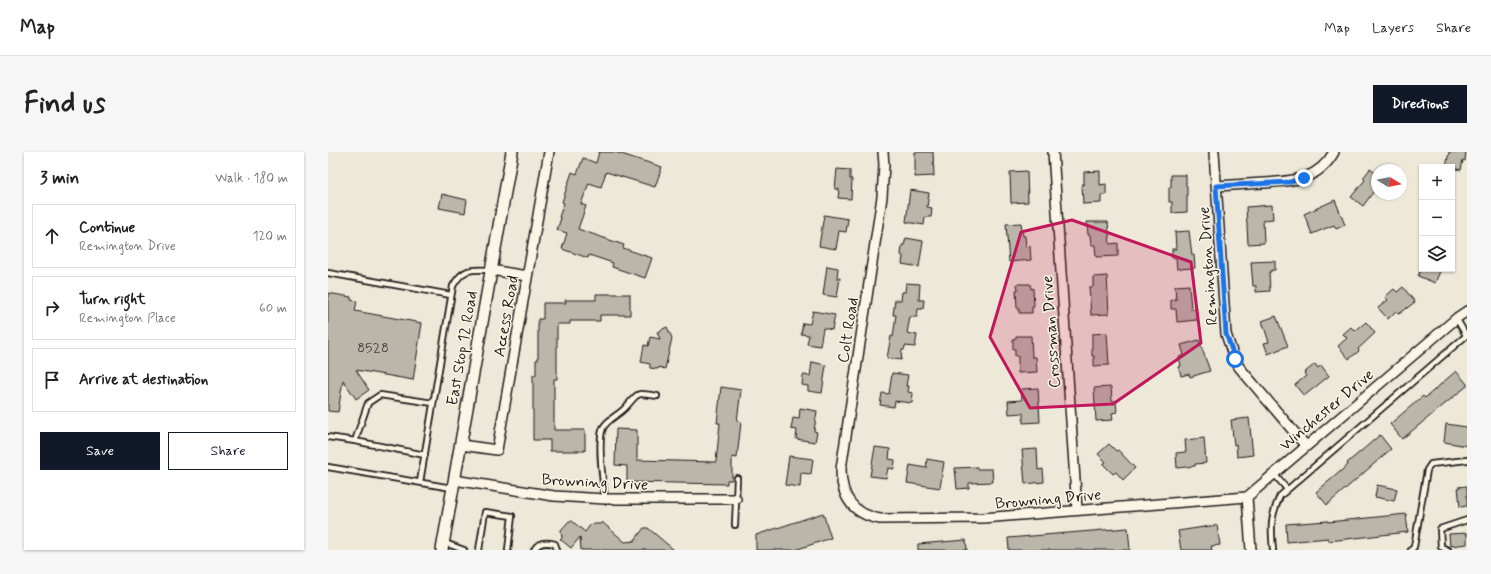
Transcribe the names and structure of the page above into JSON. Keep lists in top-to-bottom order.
{
  "streets": {
    "street": [
      "Remington Drive",
      "Access Road",
      "Colt Road",
      "Crossman Drive",
      "East Stop 12 Road",
      "Winchester Drive",
      "Browning Drive"
    ]
  },
  "crossings": [
    ["Remington Drive", "Winchester Drive"],
    ["Access Road", "East Stop 12 Road"],
    ["Colt Road", "Browning Drive"],
    ["Crossman Drive", "Browning Drive"],
    ["East Stop 12 Road", "Browning Drive"],
    ["Winchester Drive", "Browning Drive"]
  ],
  "house_numbers": ["8528"],
  "north": "right",
  "page": {
    "header": "Map",
    "nav": ["Map", "Layers", "Share"],
    "buttons": [
      "Directions",
      ["Save", "Share"]
    ],
    "title": "Find us",
    "heading": ["3 min", "Walk · 180 m"],
    "map_buttons": ["+", "−"],
    "list": [
      ["Continue", "Remington Drive", "120 m"],
      ["Turn right", "Remington Place", "60 m"],
      "Arrive at destination"
    ]
  }
}
